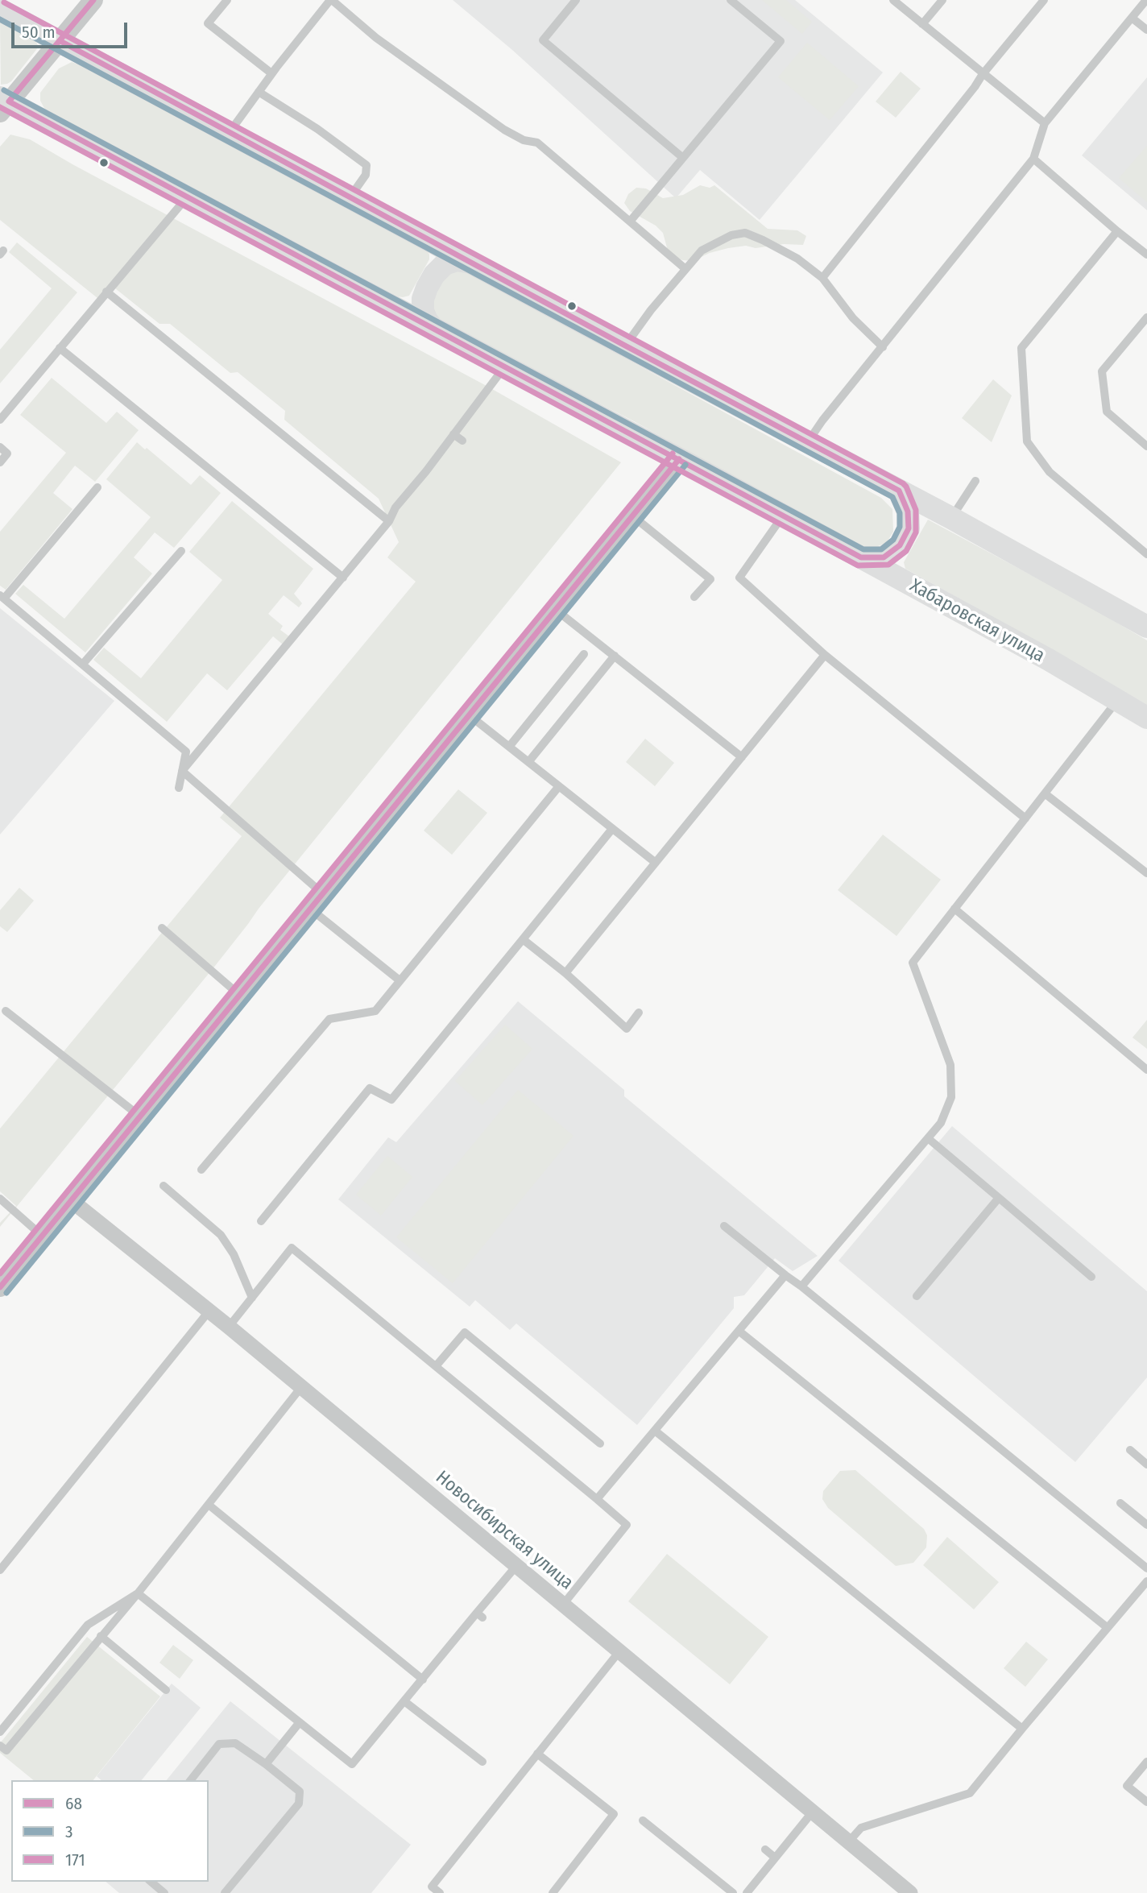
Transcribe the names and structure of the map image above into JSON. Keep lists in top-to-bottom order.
{
  "streets": {
    "main road": ["Хабаровская улица"],
    "street": ["Новосибирская улица"]
  },
  "lines": ["transit line 68", "transit line 171", "transit line 3"],
  "legend": ["68", "3", "171"],
  "scale_bar": "50 m"
}
